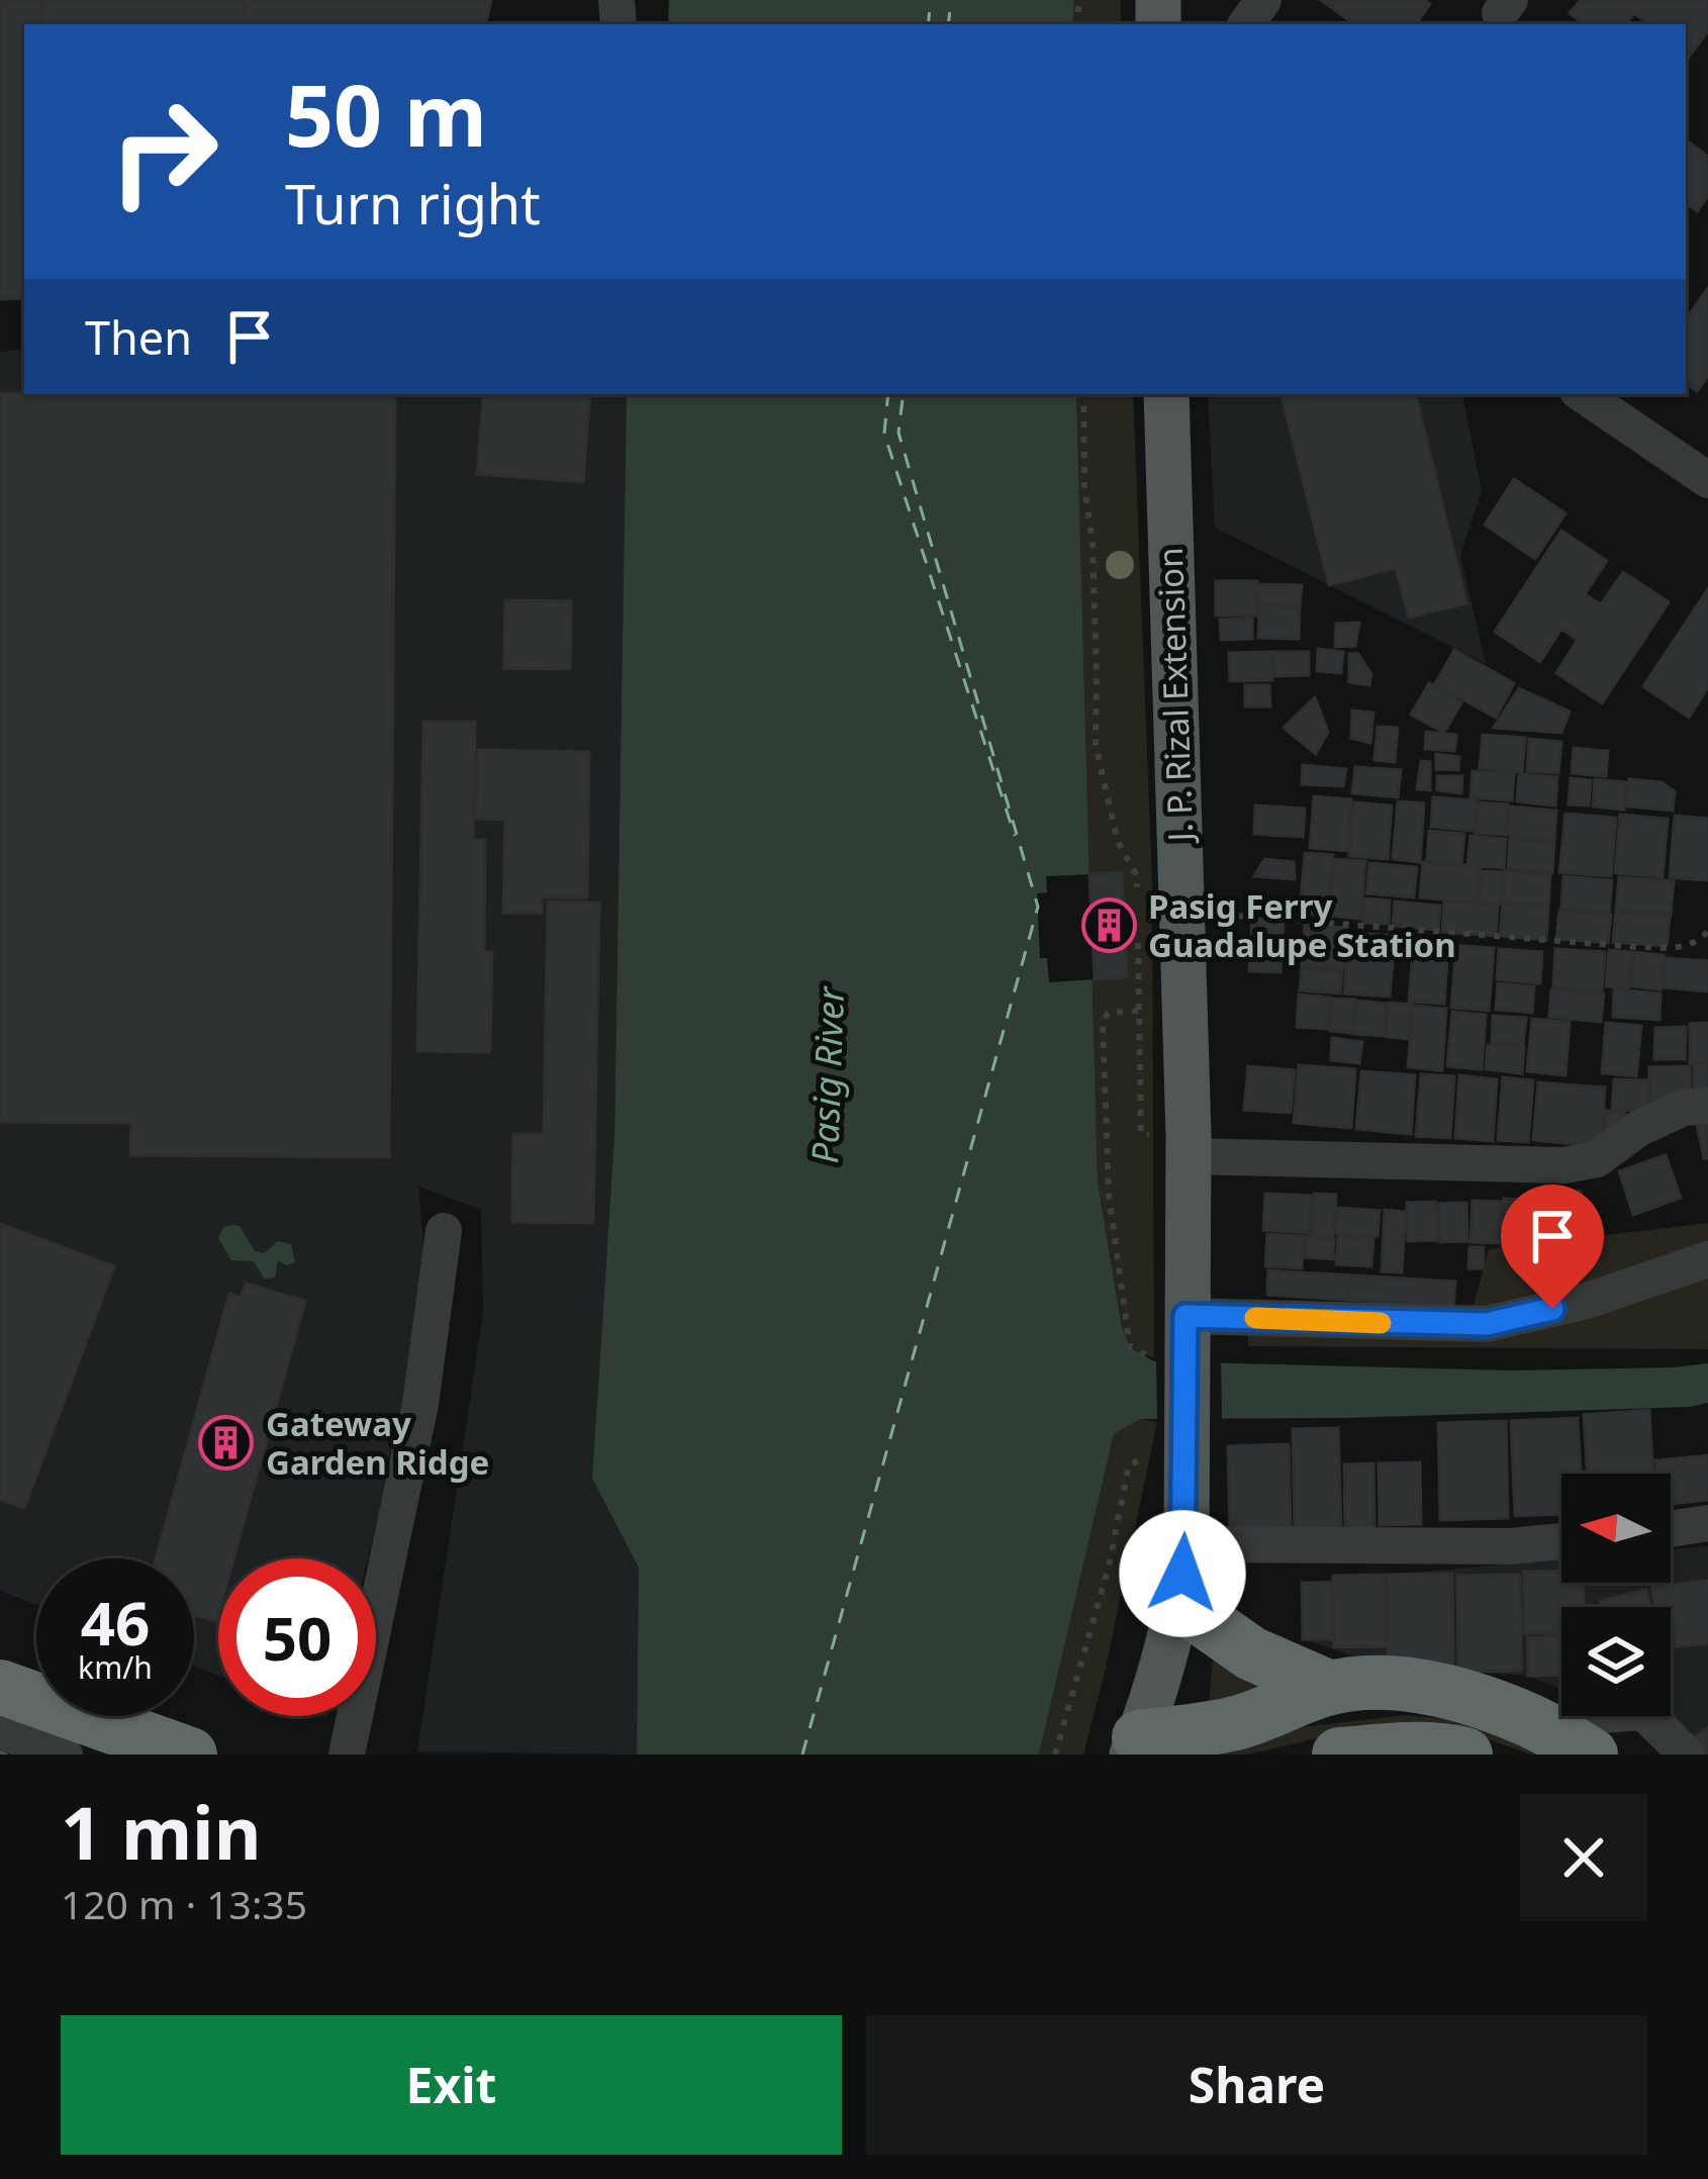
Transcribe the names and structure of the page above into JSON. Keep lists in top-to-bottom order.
{
  "streets": {
    "main road": ["J. P. Rizal Extension"]
  },
  "water": ["Pasig River"],
  "places": {
    "building": ["Pasig Ferry Guadalupe Station", "Gateway Garden Ridge"]
  },
  "north": "left",
  "page": {
    "turn": ["50 m", "Turn right"],
    "then": "Then",
    "speed": "46 km/h",
    "limit": "50",
    "heading": ["1 min", "120 m · 13:35"],
    "buttons": ["Exit", "Share"]
  }
}
